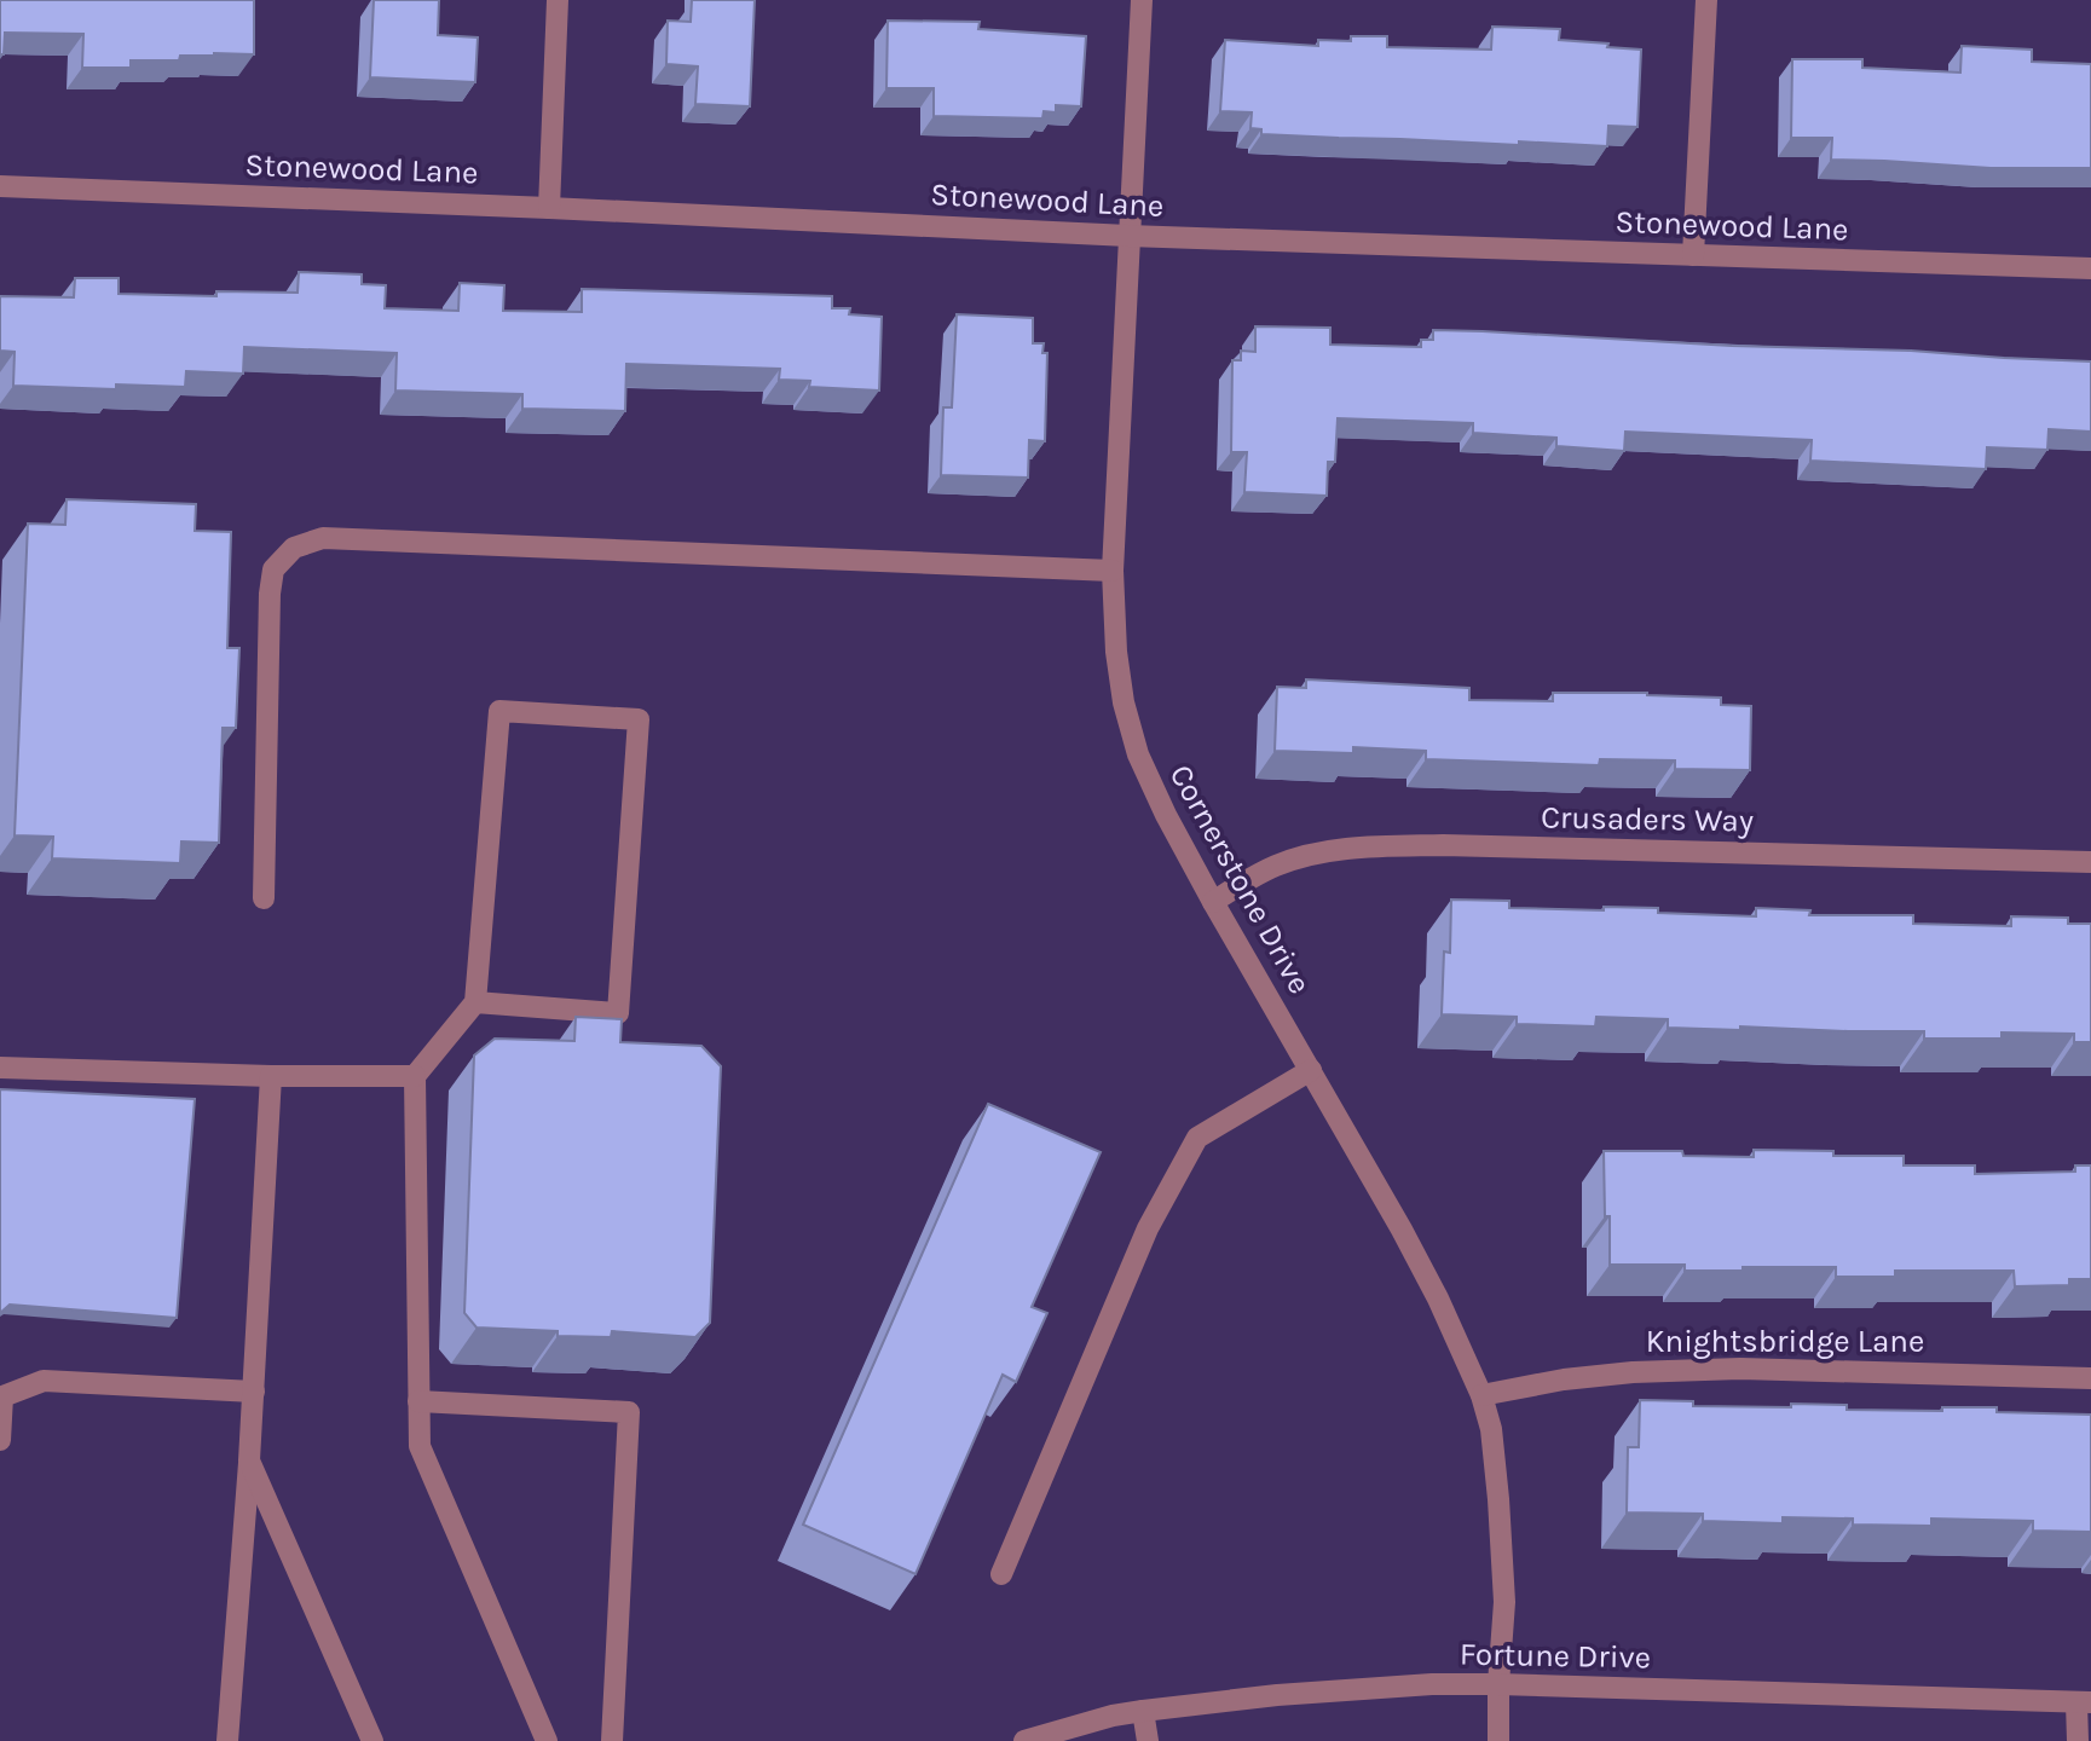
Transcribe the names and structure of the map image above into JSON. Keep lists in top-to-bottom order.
{
  "streets": {
    "street": [
      "Stonewood Lane",
      "Crusaders Way",
      "Cornerstone Drive",
      "Knightsbridge Lane",
      "Fortune Drive"
    ]
  },
  "crossings": [
    ["Stonewood Lane", "Cornerstone Drive"],
    ["Crusaders Way", "Cornerstone Drive"],
    ["Cornerstone Drive", "Knightsbridge Lane"],
    ["Cornerstone Drive", "Fortune Drive"]
  ]
}
